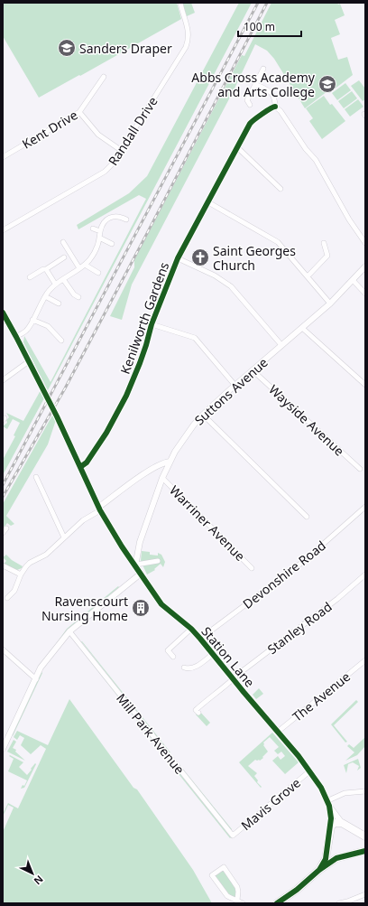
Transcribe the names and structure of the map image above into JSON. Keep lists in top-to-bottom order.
{
  "streets": {
    "main road": ["Station Lane"],
    "street": [
      "Kent Drive",
      "Randall Drive",
      "Kenilworth Gardens",
      "Suttons Avenue",
      "Wayside Avenue",
      "Warriner Avenue",
      "Devonshire Road",
      "Stanley Road",
      "The Avenue",
      "Mill Park Avenue",
      "Mavis Grove"
    ]
  },
  "crossings": [
    ["Kenilworth Gardens", "Station Lane"],
    ["Suttons Avenue", "Wayside Avenue"],
    ["Suttons Avenue", "Warriner Avenue"],
    ["Suttons Avenue", "Station Lane"],
    ["Devonshire Road", "Station Lane"],
    ["Stanley Road", "Station Lane"],
    ["Station Lane", "The Avenue"],
    ["Station Lane", "Mavis Grove"],
    ["Mill Park Avenue", "Mavis Grove"]
  ],
  "places": {
    "school or university": ["Sanders Draper", "Abbs Cross Academy and Arts College"],
    "church": ["Saint Georges Church"],
    "building": ["Ravenscourt Nursing Home"]
  },
  "scale_bar": "100 m",
  "north": "bottom right"
}
